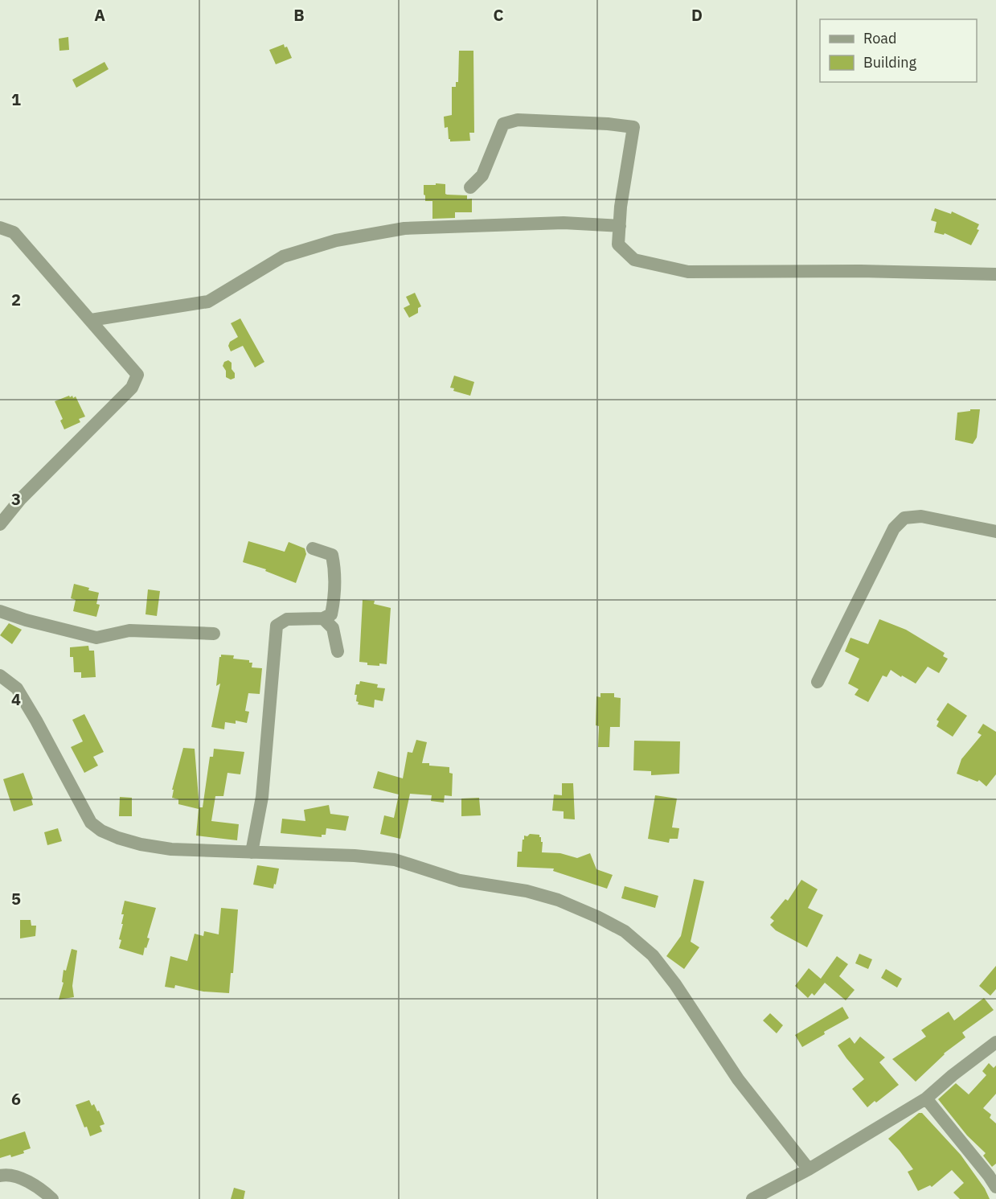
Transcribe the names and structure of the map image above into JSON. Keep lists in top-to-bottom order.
{
  "legend": ["Road", "Building"],
  "grid": {
    "columns": [
      "A",
      "B",
      "C",
      "D"
    ],
    "rows": [
      "1",
      "2",
      "3",
      "4",
      "5",
      "6"
    ]
  }
}
